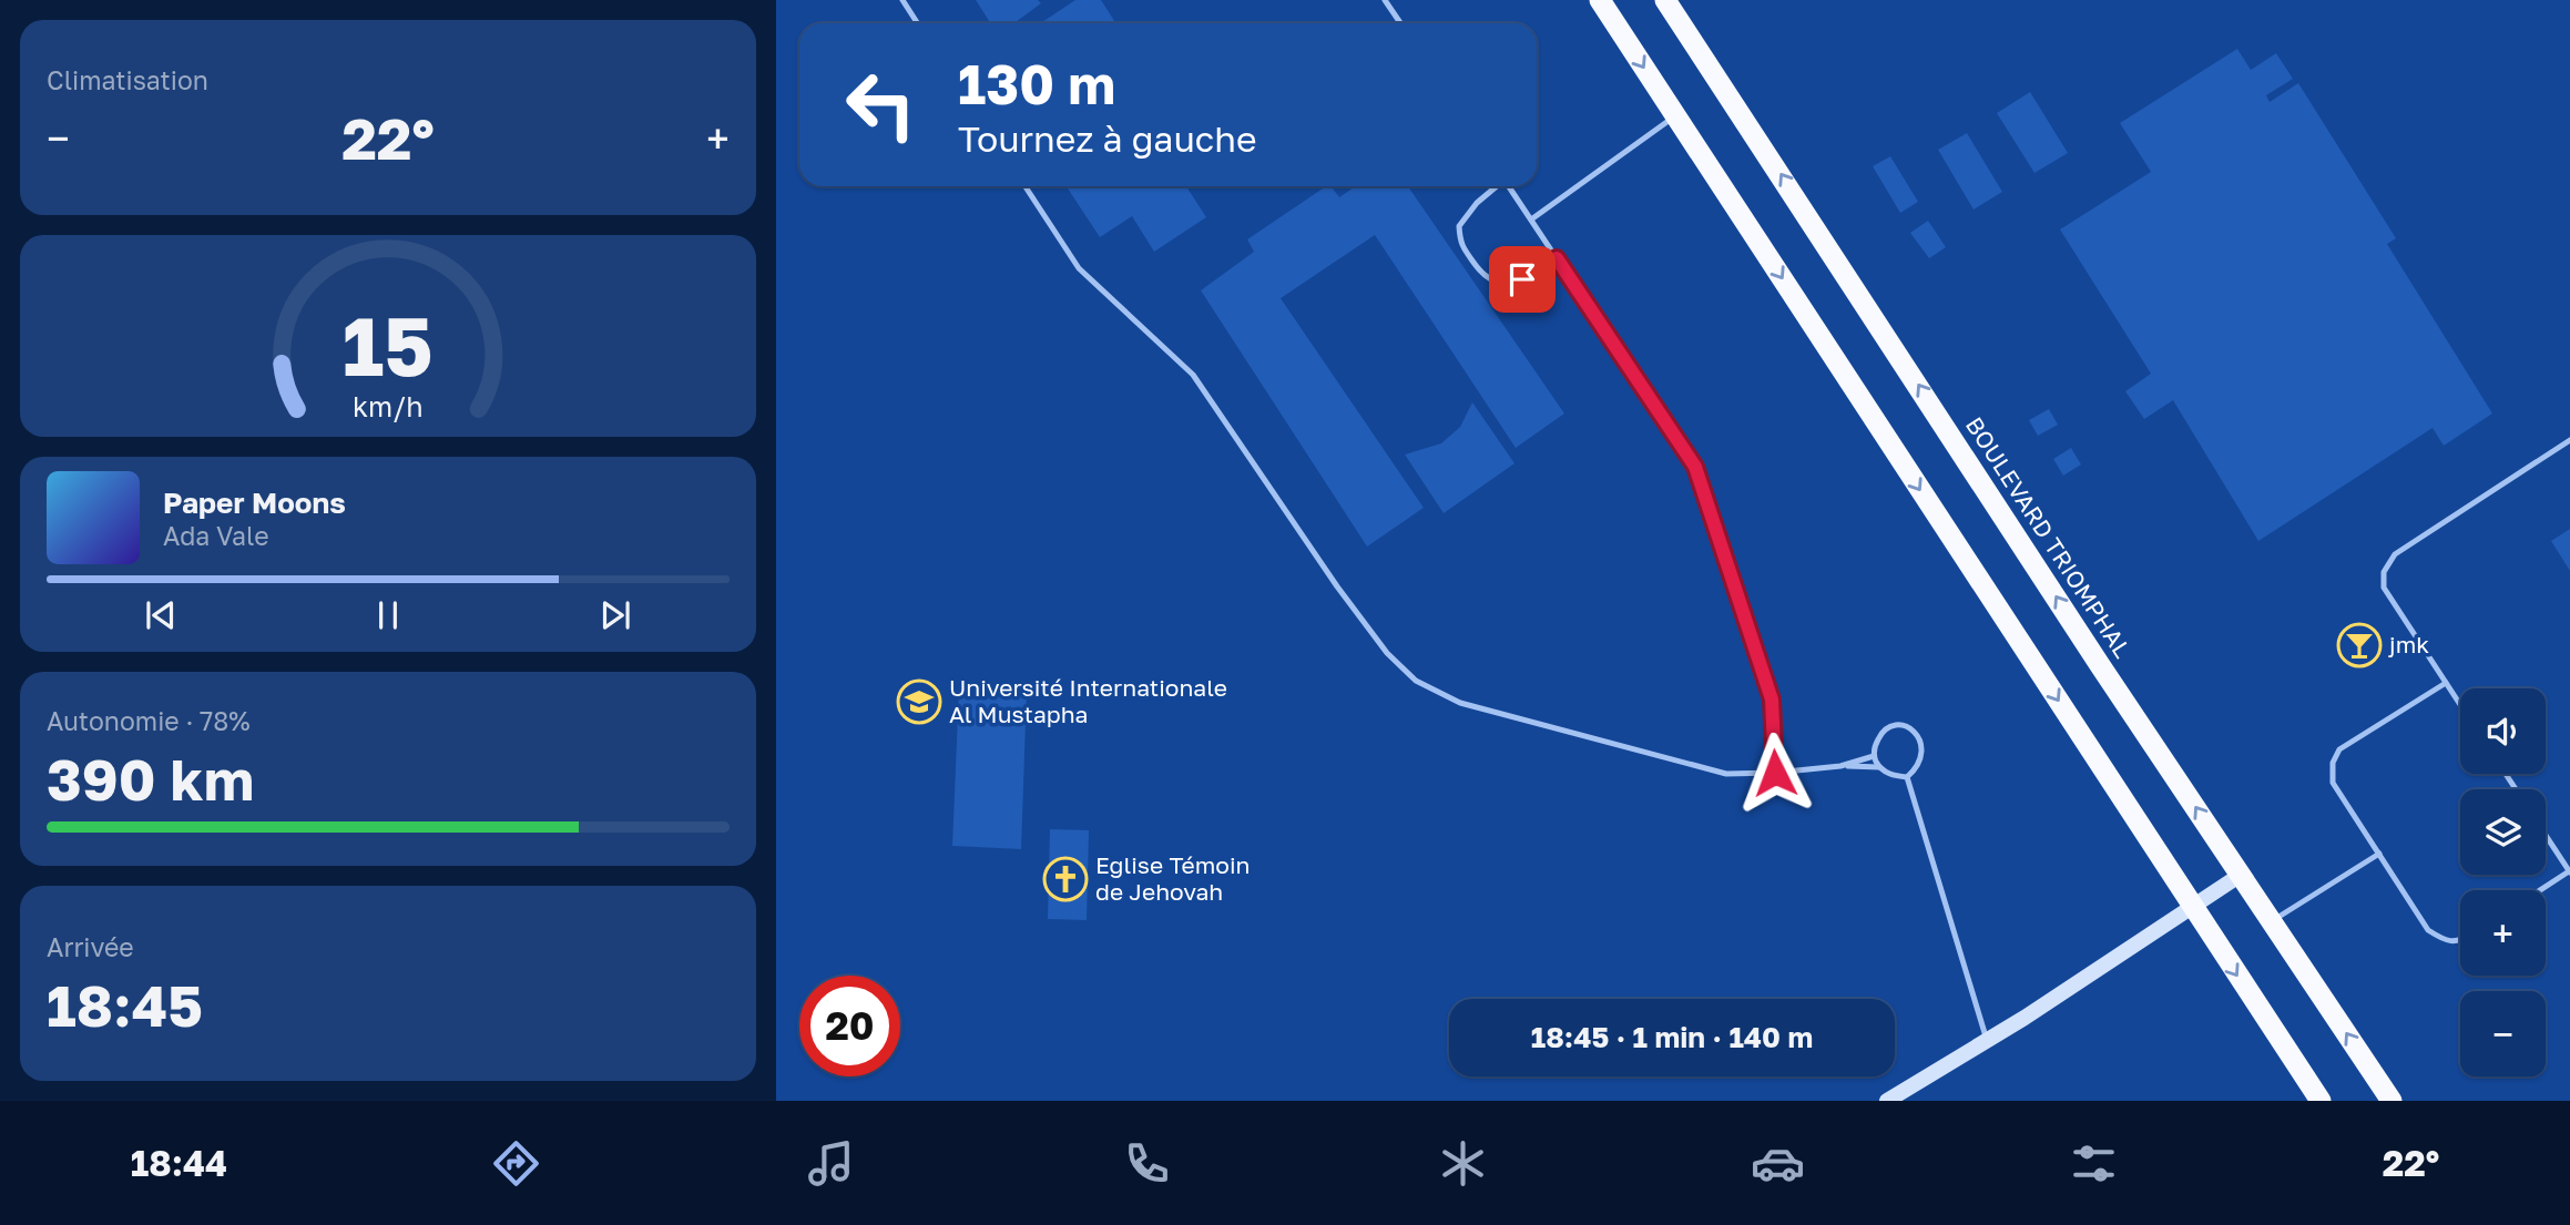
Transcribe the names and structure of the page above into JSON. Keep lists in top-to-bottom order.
{
  "streets": {
    "highway": ["BOULEVARD TRIOMPHAL"]
  },
  "places": {
    "bar": ["jmk"],
    "school or university": ["Université Internationale Al Mustapha"],
    "church": ["Eglise Témoin de Jehovah"]
  },
  "page": {
    "tile": [
      "Climatisation",
      ["Autonomie · 78%", "390 km"],
      ["Arrivée", "18:45"]
    ],
    "turn": ["130 m", "Tournez à gauche"],
    "heat": ["−", "22°", "+"],
    "song": ["Paper Moons", "Ada Vale"],
    "map_buttons": ["+", "−"],
    "limit": "20",
    "trip": "18:45 · 1 min · 140 m",
    "tabs": ["18:44", "22°"],
    "gauge": ["15", "km/h"]
  }
}
